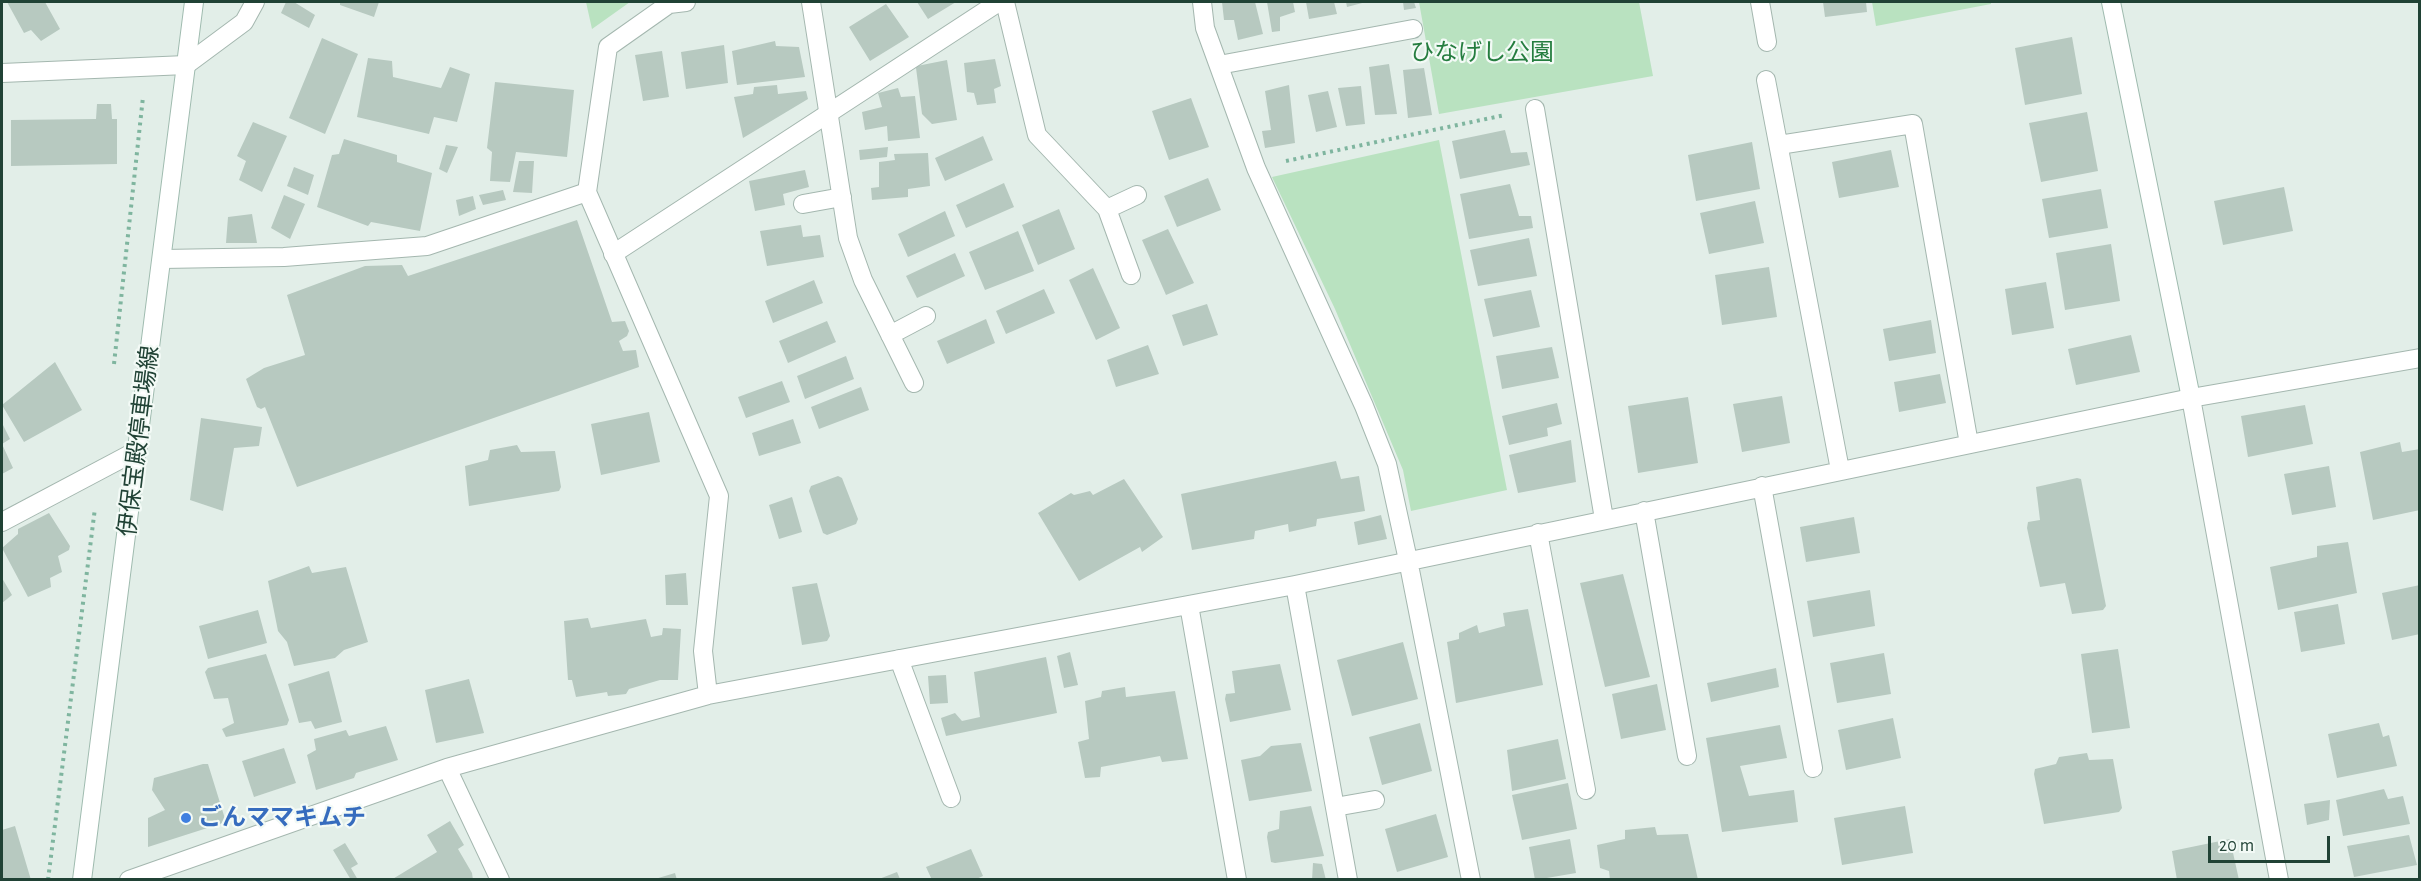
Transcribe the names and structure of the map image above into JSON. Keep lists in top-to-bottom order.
{
  "streets": {
    "street": ["伊保宝殿停車場線"]
  },
  "parks": ["ひなげし公園"],
  "places": ["ごんママキムチ"],
  "scale_bar": "20 m"
}
